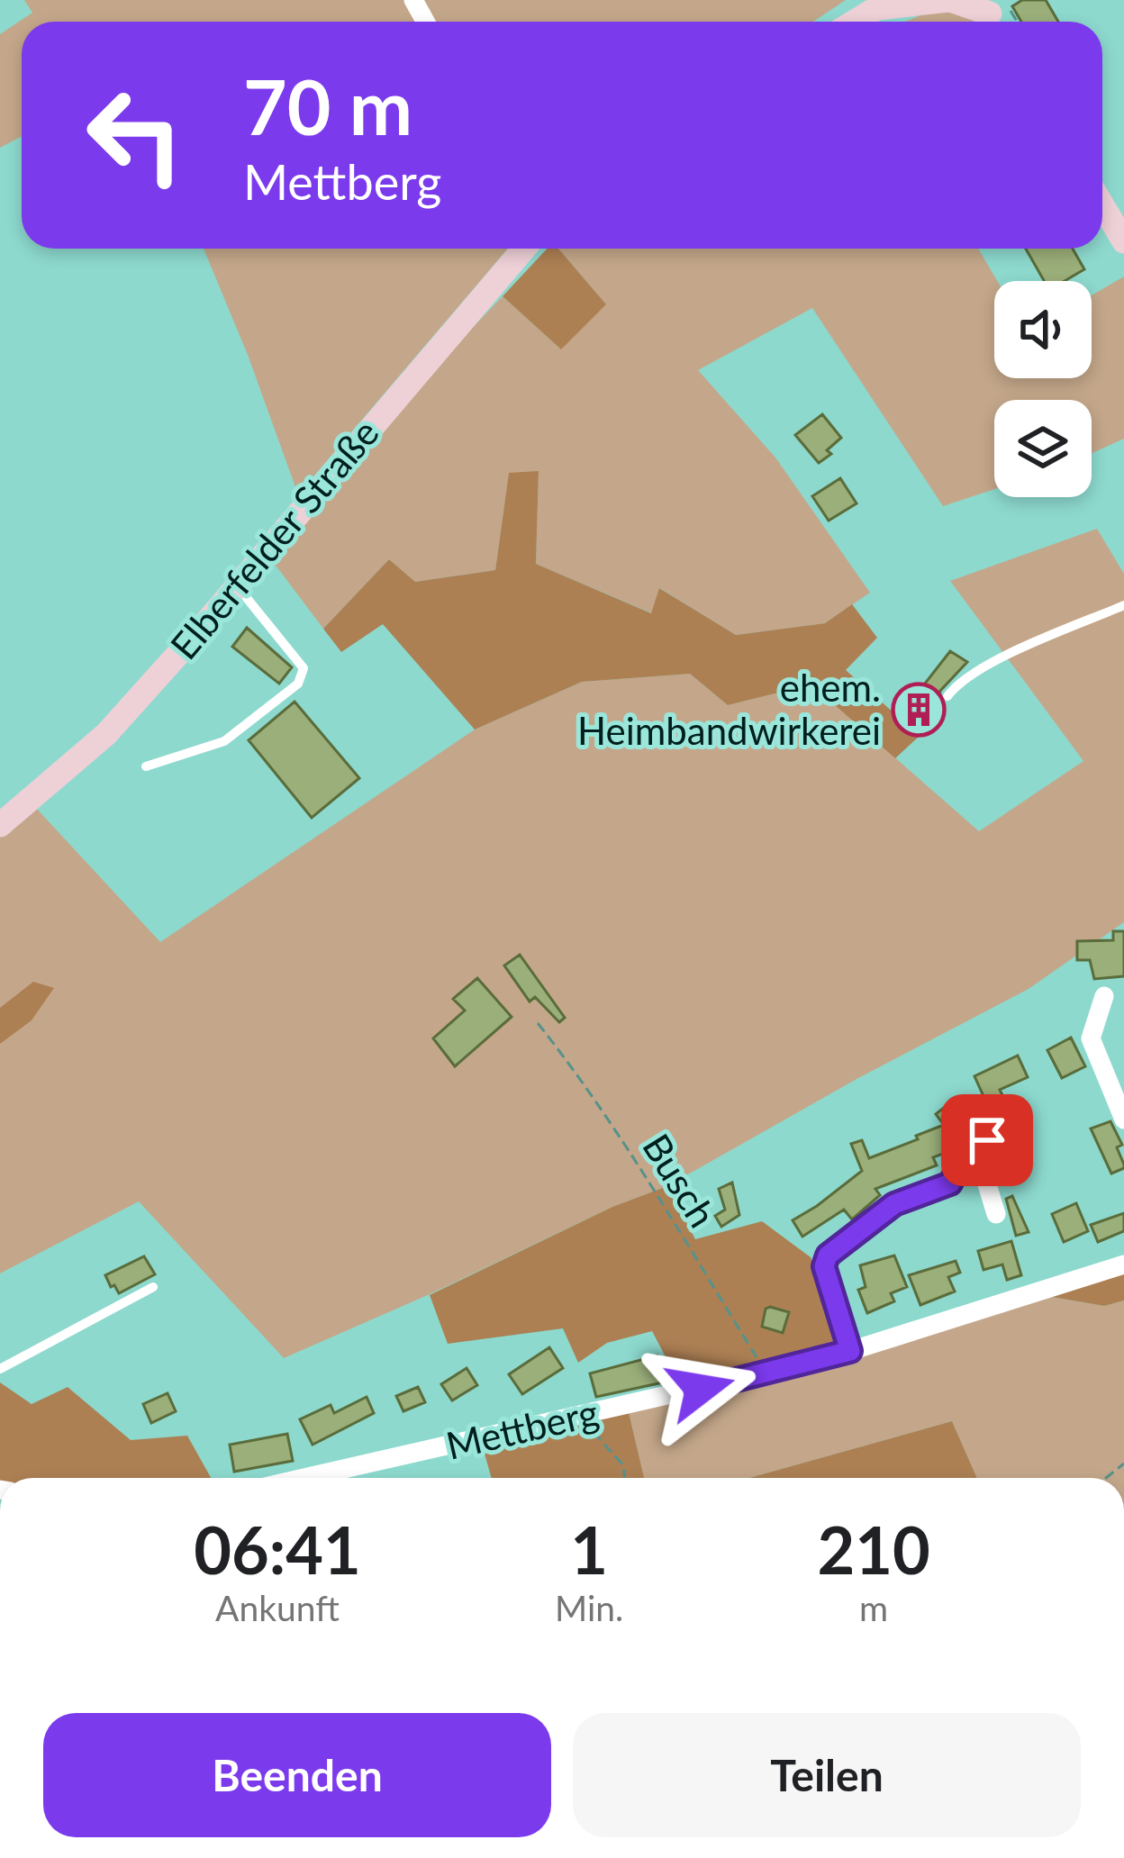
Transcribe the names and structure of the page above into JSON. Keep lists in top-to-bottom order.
{
  "streets": {
    "main road": ["Elberfelder Straße"],
    "street": ["Mettberg"],
    "path": ["Busch"]
  },
  "crossings": [
    ["Busch", "Mettberg"]
  ],
  "places": {
    "building": ["ehem. Heimbandwirkerei"]
  },
  "page": {
    "turn": ["70 m", "Mettberg"],
    "eta": [
      "06:41",
      "Ankunft",
      "1",
      "Min.",
      "210",
      "m"
    ],
    "buttons": ["Beenden", "Teilen"]
  }
}
